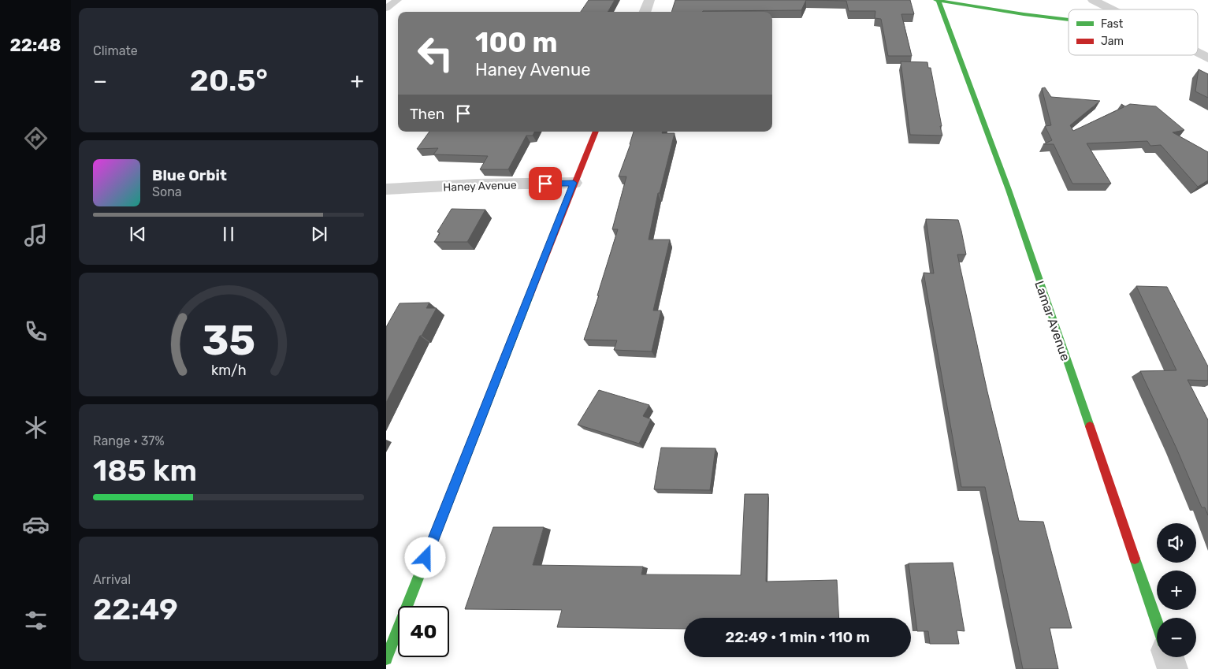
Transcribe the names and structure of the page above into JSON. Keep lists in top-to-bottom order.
{
  "streets": {
    "street": ["Haney Avenue", "Lamar Avenue"]
  },
  "legend": ["Fast", "Jam"],
  "page": {
    "tabs": "22:48",
    "tile": [
      "Climate",
      ["Range · 37%", "185 km"],
      ["Arrival", "22:49"]
    ],
    "turn": ["100 m", "Haney Avenue"],
    "heat": ["−", "20.5°", "+"],
    "then": "Then",
    "song": ["Blue Orbit", "Sona"],
    "map_buttons": ["+", "−"],
    "limit": "40",
    "trip": "22:49 · 1 min · 110 m",
    "gauge": ["35", "km/h"]
  }
}
